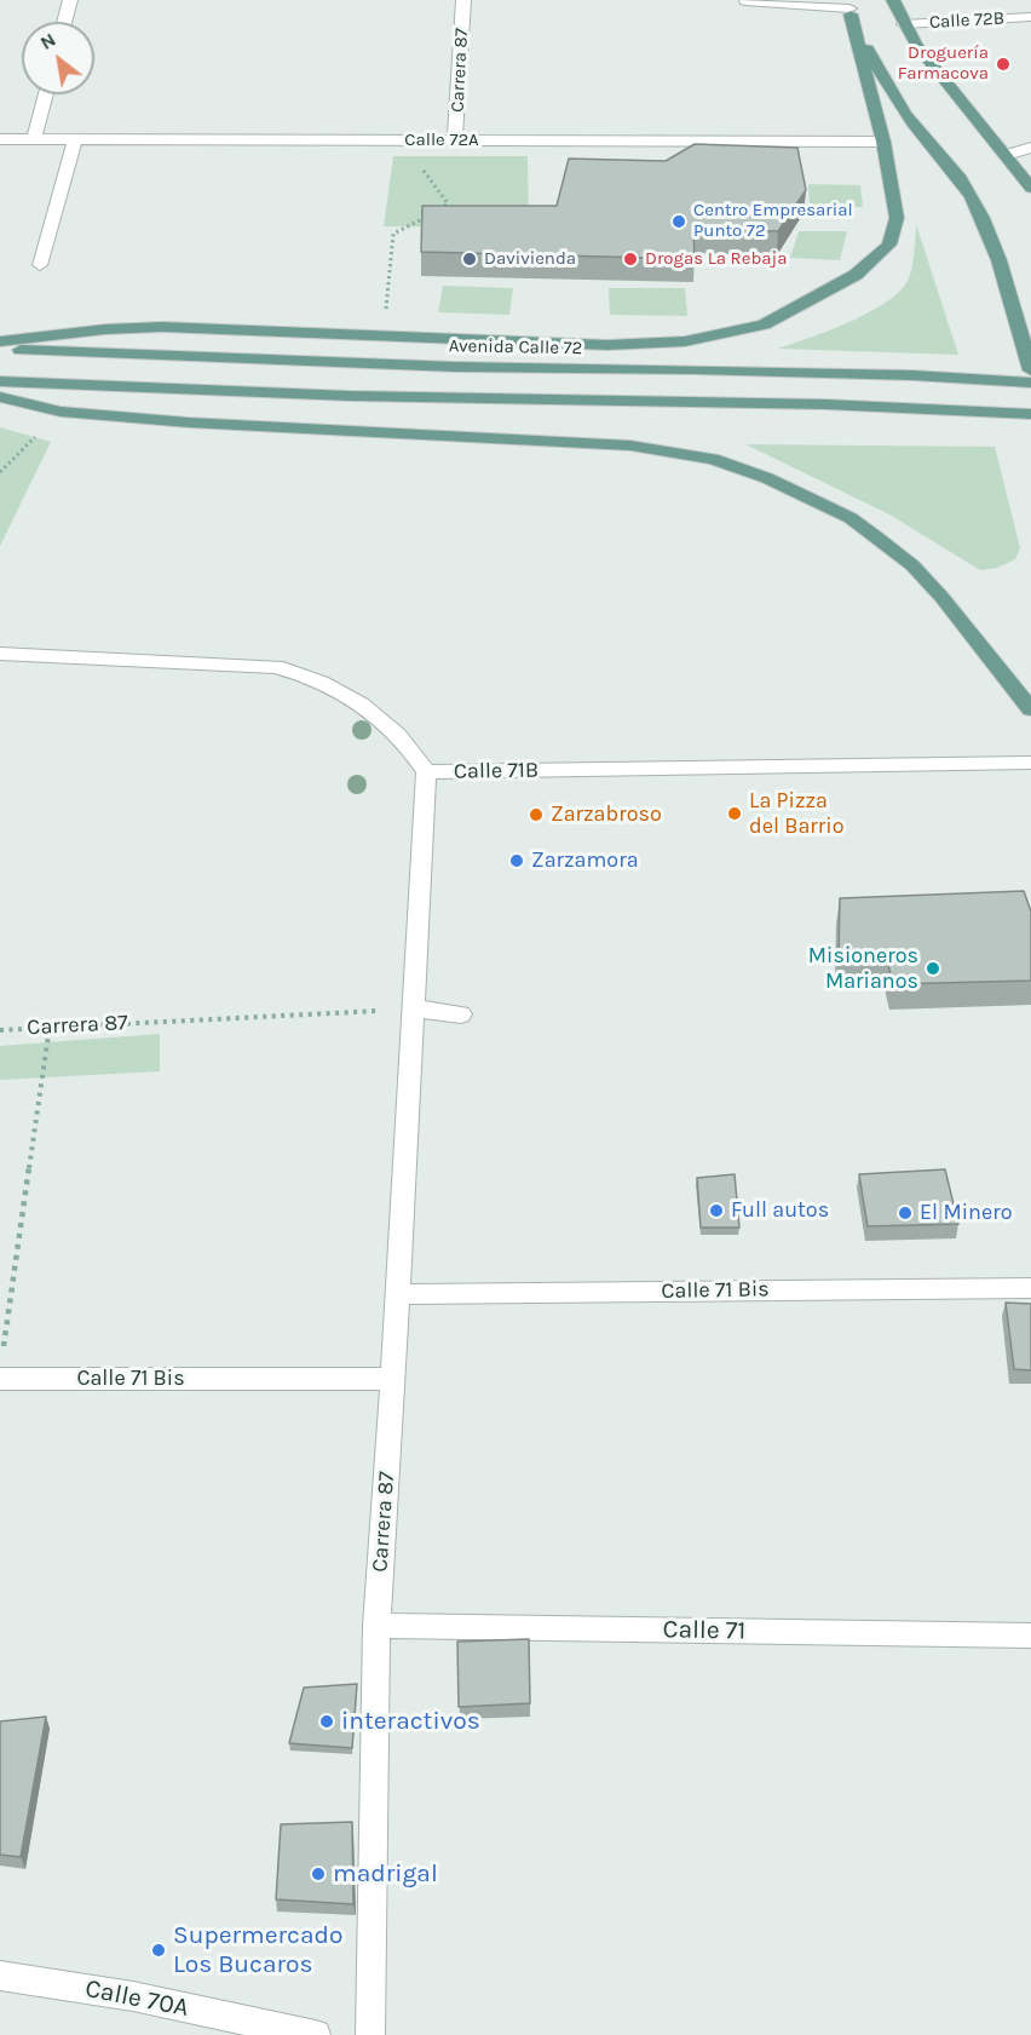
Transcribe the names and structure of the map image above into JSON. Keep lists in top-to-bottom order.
{
  "streets": {
    "main road": ["Avenida Calle 72"],
    "street": [
      "Calle 72B",
      "Carrera 87",
      "Calle 72A",
      "Calle 71B",
      "Calle 71 Bis",
      "Calle 71",
      "Calle 70A"
    ]
  },
  "crossings": [
    ["Carrera 87", "Calle 72A"],
    ["Carrera 87", "Calle 71B"],
    ["Carrera 87", "Calle 71 Bis"],
    ["Carrera 87", "Calle 71"]
  ],
  "places": [
    "Droguería Farmacova",
    "Centro Empresarial Punto 72",
    "Davivienda",
    "Drogas La Rebaja",
    "La Pizza del Barrio",
    "Zarzabroso",
    "Zarzamora",
    "Misioneros Marianos",
    "Full autos",
    "El Minero",
    "interactivos",
    "madrigal",
    "Supermercado Los Bucaros"
  ],
  "north": "top left"
}
